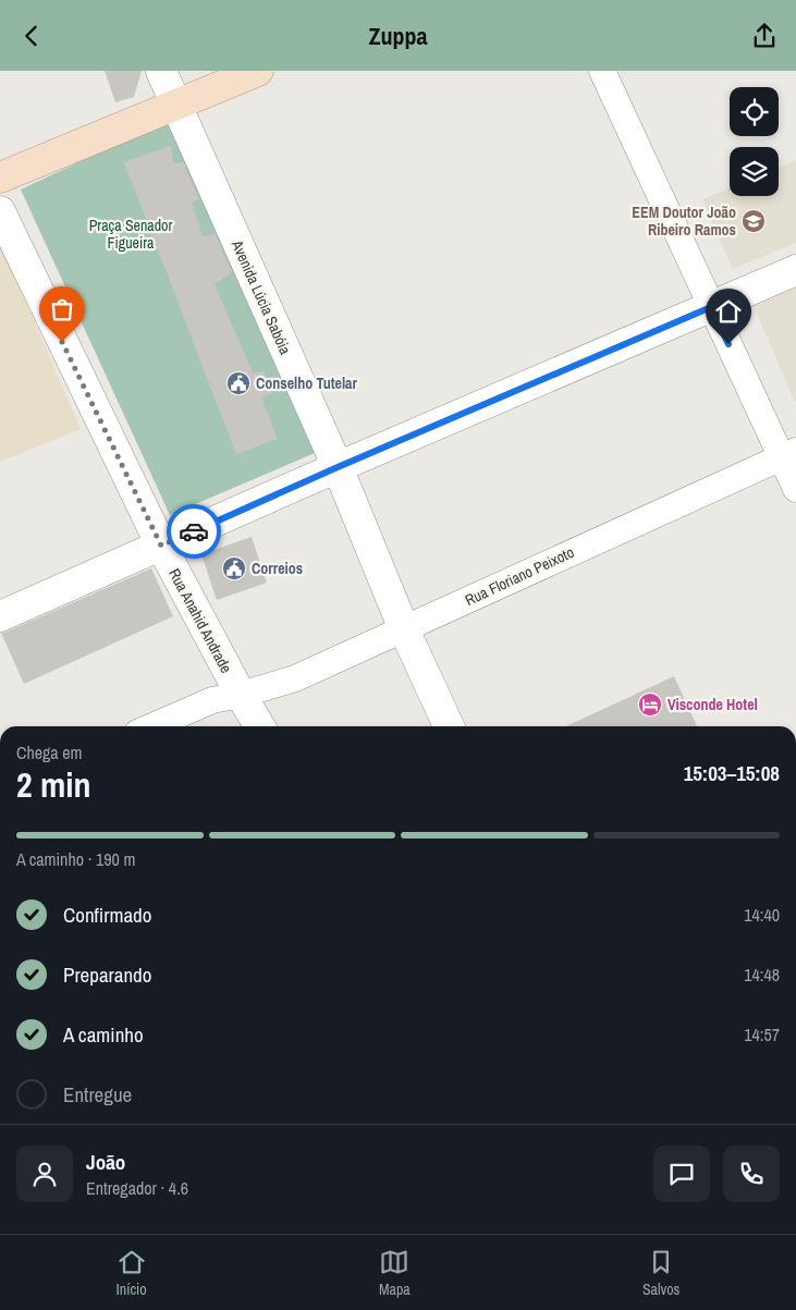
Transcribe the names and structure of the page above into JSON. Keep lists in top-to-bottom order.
{
  "streets": {
    "street": ["Avenida Lúcia Sabóia", "Rua Floriano Peixoto", "Rua Anahid Andrade"]
  },
  "crossings": [
    ["Avenida Lúcia Sabóia", "Rua Floriano Peixoto"],
    ["Rua Floriano Peixoto", "Rua Anahid Andrade"]
  ],
  "parks": ["Praça Senador Figueira"],
  "places": {
    "school or university": ["EEM Doutor João Ribeiro Ramos"],
    "public building": ["Conselho Tutelar", "Correios"],
    "hotel": ["Visconde Hotel"]
  },
  "page": {
    "header": "Zuppa",
    "heading": ["2 min", "Chega em", "15:03–15:08"],
    "panel": ["João", "Entregador · 4.6"],
    "bar": "A caminho · 190 m",
    "list": [
      ["Confirmado", "14:40"],
      ["Preparando", "14:48"],
      ["A caminho", "14:57"],
      "Entregue"
    ],
    "tabs": ["Início", "Mapa", "Salvos"]
  }
}
